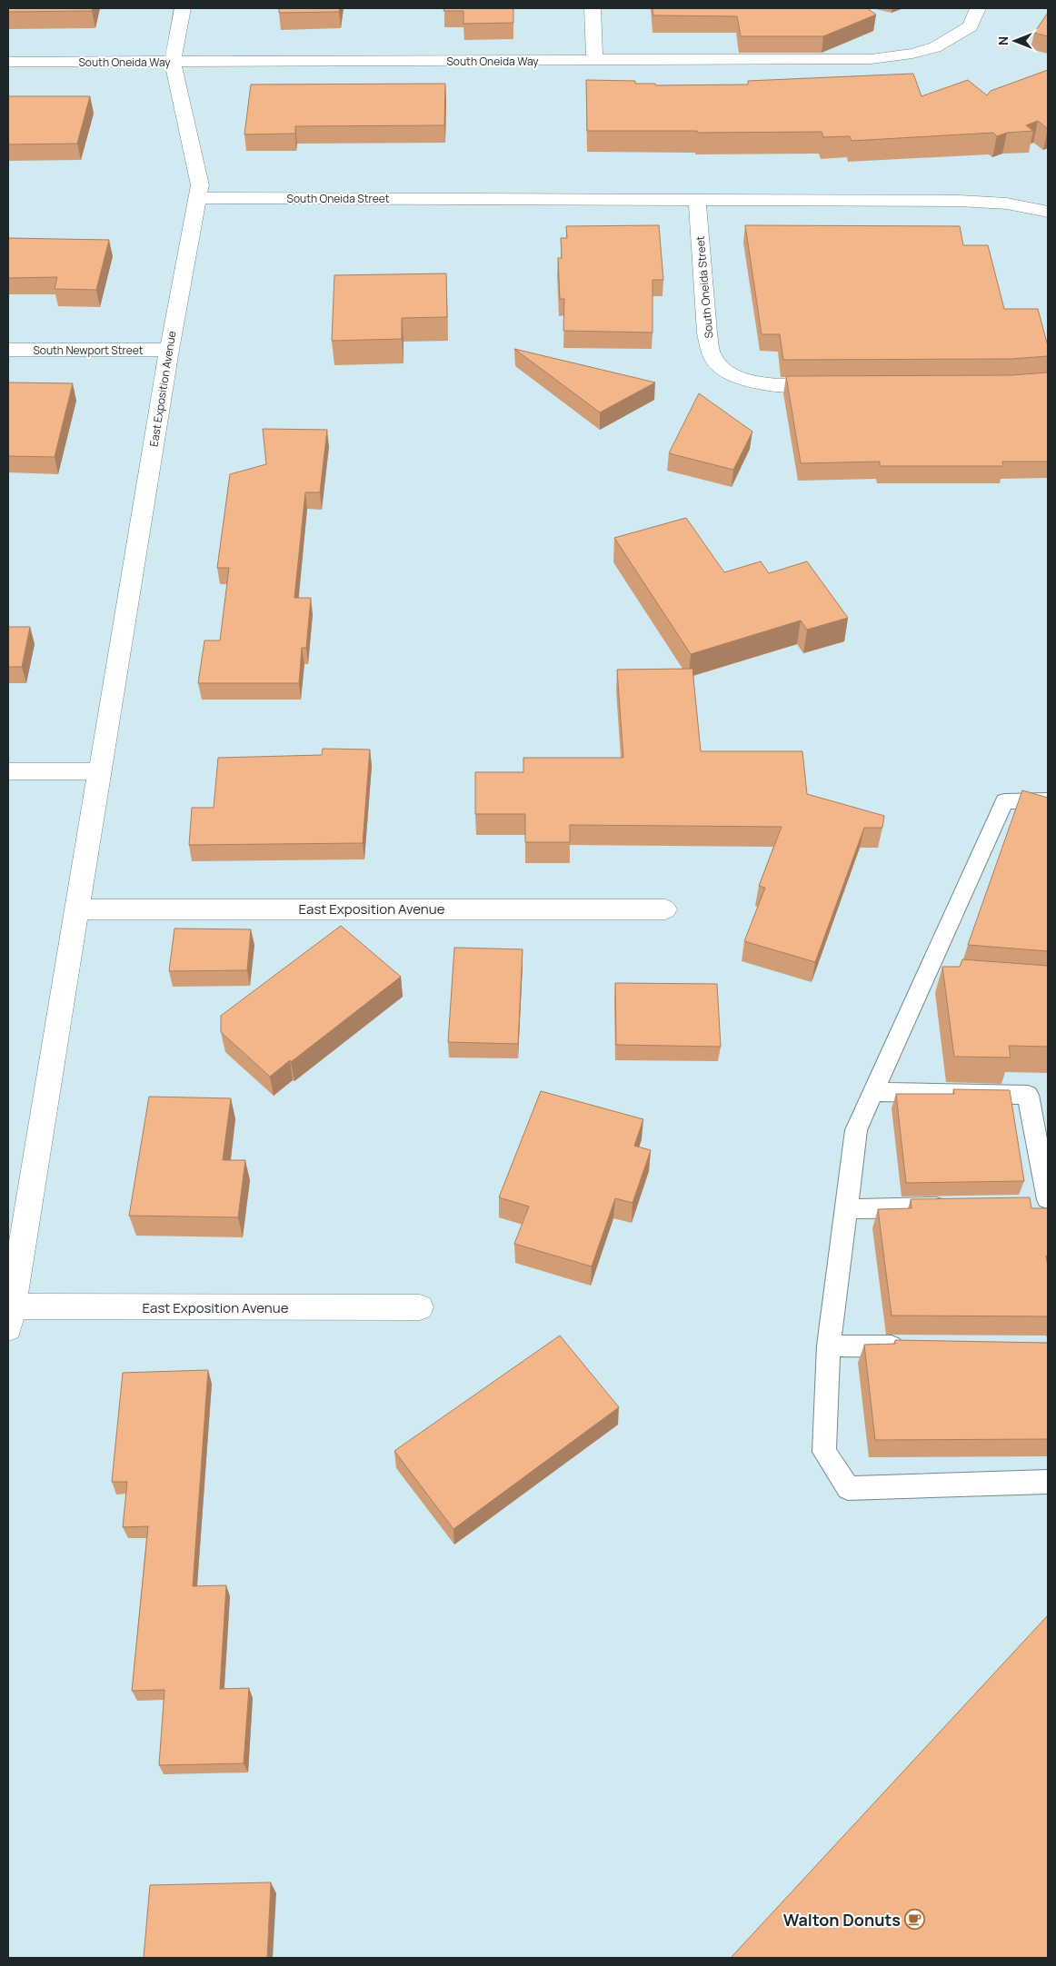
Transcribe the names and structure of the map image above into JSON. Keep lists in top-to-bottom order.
{
  "streets": {
    "street": [
      "South Oneida Way",
      "South Oneida Street",
      "South Newport Street",
      "East Exposition Avenue"
    ]
  },
  "crossings": [
    ["South Oneida Way", "East Exposition Avenue"],
    ["South Oneida Street", "East Exposition Avenue"],
    ["South Newport Street", "East Exposition Avenue"]
  ],
  "places": {
    "cafe": ["Walton Donuts"]
  },
  "north": "left"
}
